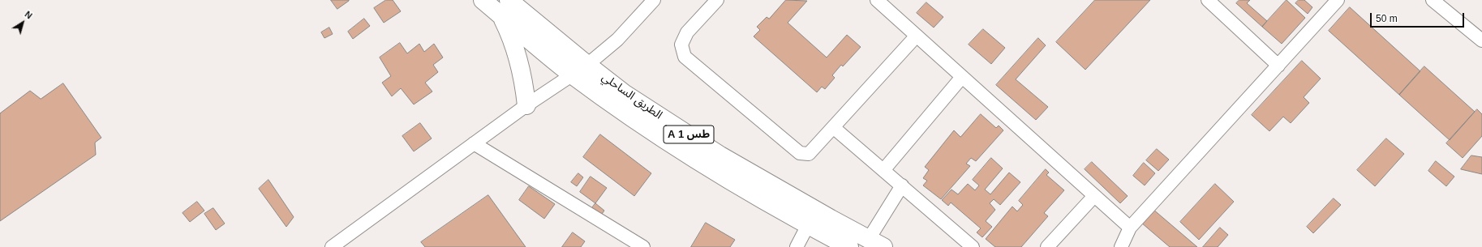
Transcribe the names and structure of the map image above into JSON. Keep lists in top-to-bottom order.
{
  "streets": {
    "highway": ["الطريق الساحلي", "A 1 طس"]
  },
  "scale_bar": "50 m",
  "north": "top right"
}
